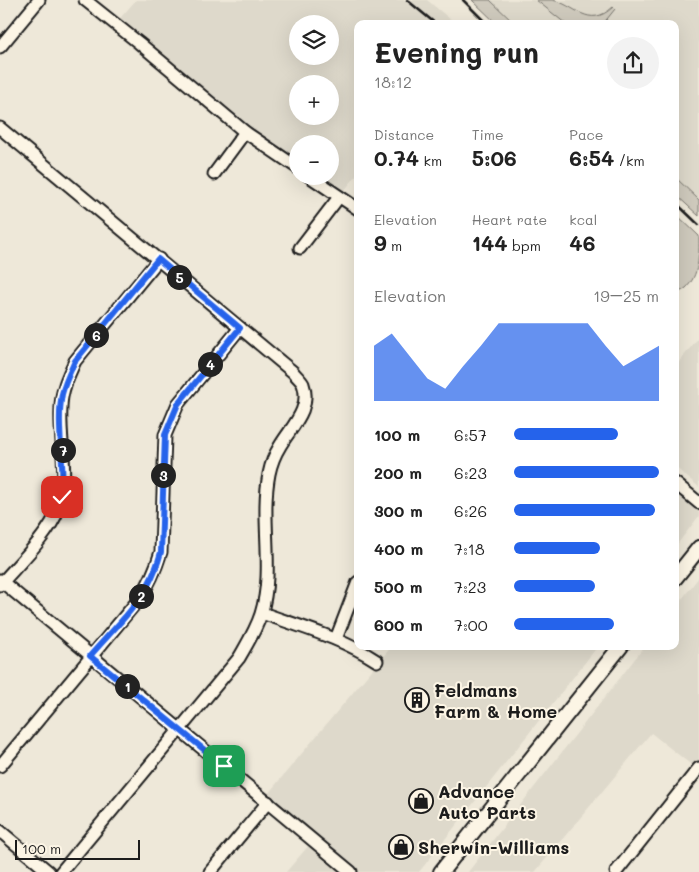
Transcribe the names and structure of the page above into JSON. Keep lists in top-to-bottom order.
{
  "places": {
    "building": ["Feldmans Farm & Home"],
    "shop": ["Advance Auto Parts", "Sherwin-Williams"]
  },
  "scale_bar": "100 m",
  "page": {
    "map_buttons": ["+", "−"],
    "heading": ["Evening run", "18:12"],
    "stats": [
      ["Distance", "0.74 km"],
      ["Time", "5:06"],
      ["Pace", "6:54 /km"],
      ["Elevation", "9 m"],
      ["Heart rate", "144 bpm"],
      ["kcal", "46"]
    ],
    "pins": [
      "5",
      "6",
      "4",
      "7",
      "3",
      "2",
      "1"
    ],
    "chart": ["Elevation", "19–25 m"],
    "list": [
      {
        "name": "100 m",
        "note": "6:57"
      },
      {
        "name": "200 m",
        "note": "6:23"
      },
      {
        "name": "300 m",
        "note": "6:26"
      },
      {
        "name": "400 m",
        "note": "7:18"
      },
      {
        "name": "500 m",
        "note": "7:23"
      },
      {
        "name": "600 m",
        "note": "7:00"
      }
    ],
    "scale": "100 m"
  }
}
